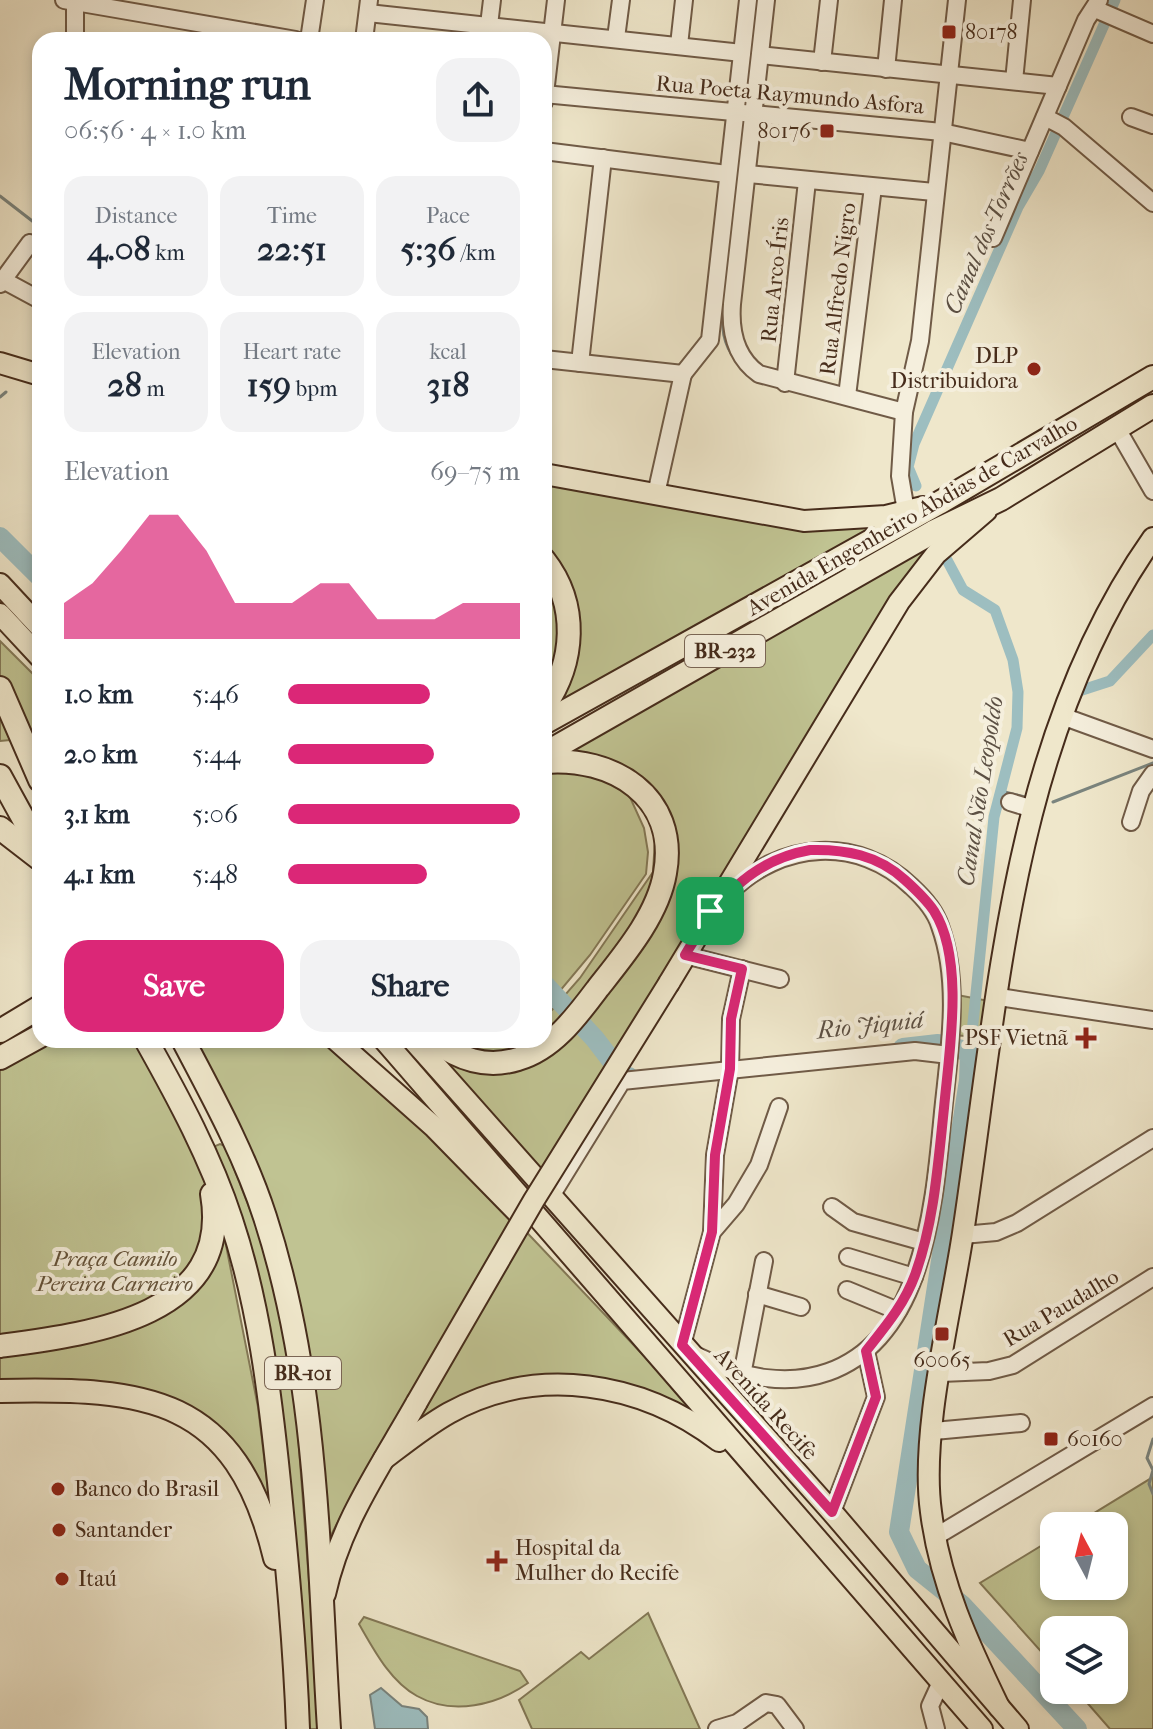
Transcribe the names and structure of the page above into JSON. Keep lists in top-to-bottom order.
{
  "streets": {
    "highway": ["Avenida Engenheiro Abdias de Carvalho", "BR-232", "BR-101"],
    "main road": ["Avenida Recife"],
    "street": [
      "Rua Poeta Raymundo Asfora",
      "Rua Arco-Íris",
      "Rua Alfredo Nigro",
      "Rua Paudalho"
    ]
  },
  "crossings": [
    ["Avenida Engenheiro Abdias de Carvalho", "BR-101"]
  ],
  "water": ["Canal dos Torrões", "Canal São Leopoldo", "Rio Jiquiá"],
  "parks": ["Praça Camilo Pereira Carneiro"],
  "places": {
    "transit": [
      "80178",
      "80176",
      "60065",
      "60160"
    ],
    "other": [
      "DLP Distribuidora",
      "Banco do Brasil",
      "Santander",
      "Itaú"
    ],
    "health": ["PSF Vietnã", "Hospital da Mulher do Recife"]
  },
  "north": "top",
  "page": {
    "heading": ["Morning run", "06:56 · 4 × 1.0 km"],
    "stats": [
      ["Distance", "4.08 km"],
      ["Time", "22:51"],
      ["Pace", "5:36 /km"],
      ["Elevation", "28 m"],
      ["Heart rate", "159 bpm"],
      ["kcal", "318"]
    ],
    "chart": ["Elevation", "69–75 m"],
    "list": [
      {
        "name": "1.0 km",
        "note": "5:46"
      },
      {
        "name": "2.0 km",
        "note": "5:44"
      },
      {
        "name": "3.1 km",
        "note": "5:06"
      },
      {
        "name": "4.1 km",
        "note": "5:48"
      }
    ],
    "buttons": ["Save", "Share"]
  }
}
